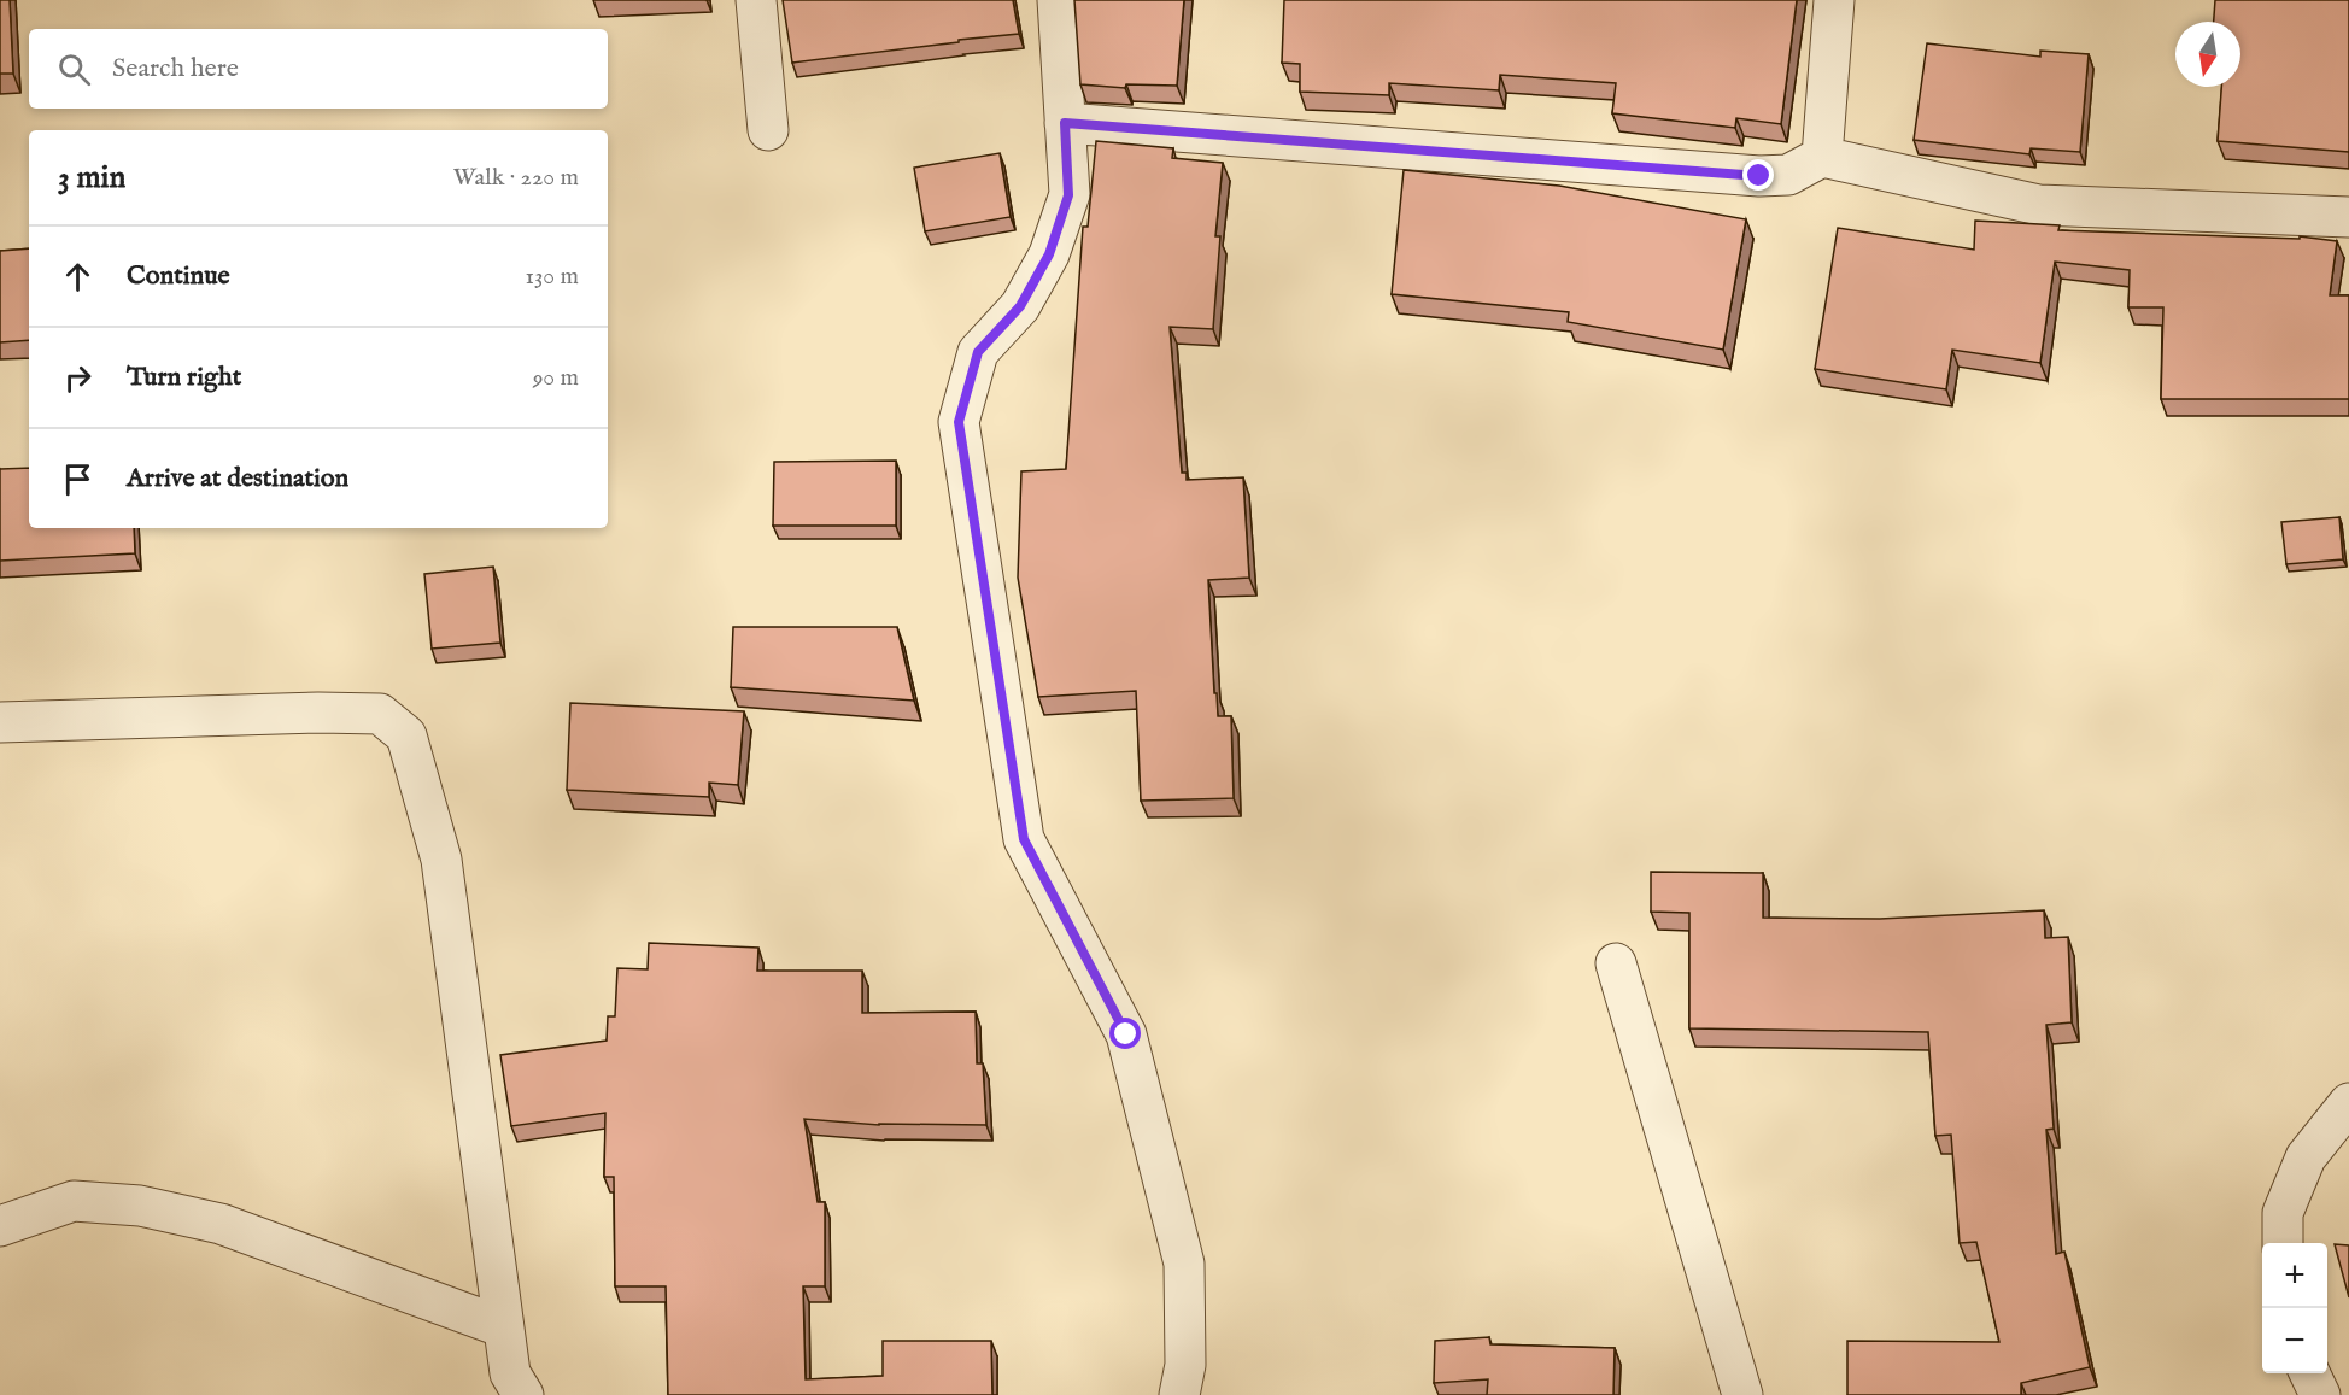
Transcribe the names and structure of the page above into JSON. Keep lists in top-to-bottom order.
{
  "north": "bottom",
  "page": {
    "search": "Search here",
    "heading": ["3 min", "Walk · 220 m"],
    "list": [
      ["Continue", "130 m"],
      ["Turn right", "90 m"],
      "Arrive at destination"
    ],
    "map_buttons": ["+", "−"]
  }
}
